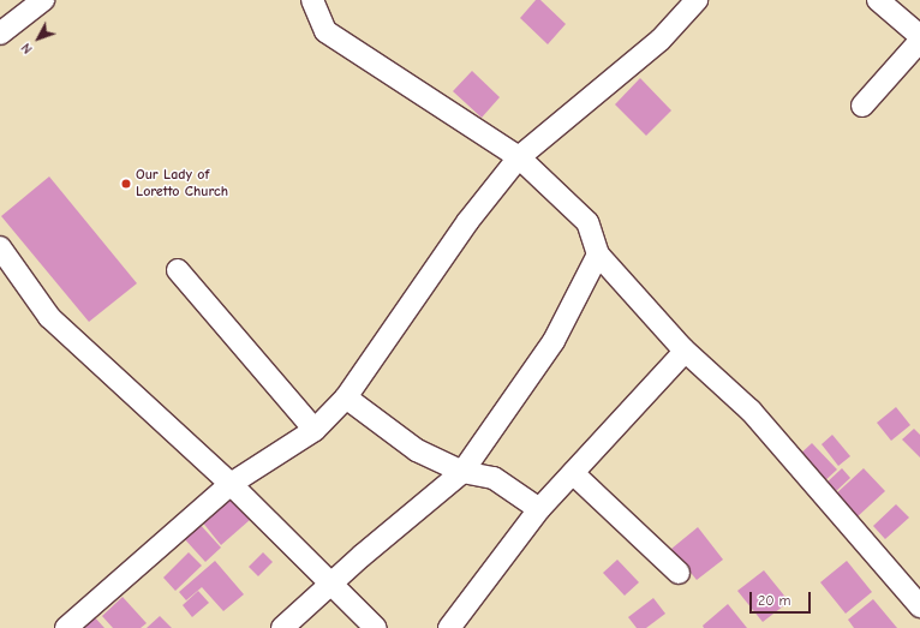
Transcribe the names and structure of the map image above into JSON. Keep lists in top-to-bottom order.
{
  "places": ["Our Lady of Loretto Church"],
  "scale_bar": "20 m",
  "north": "bottom left"
}
